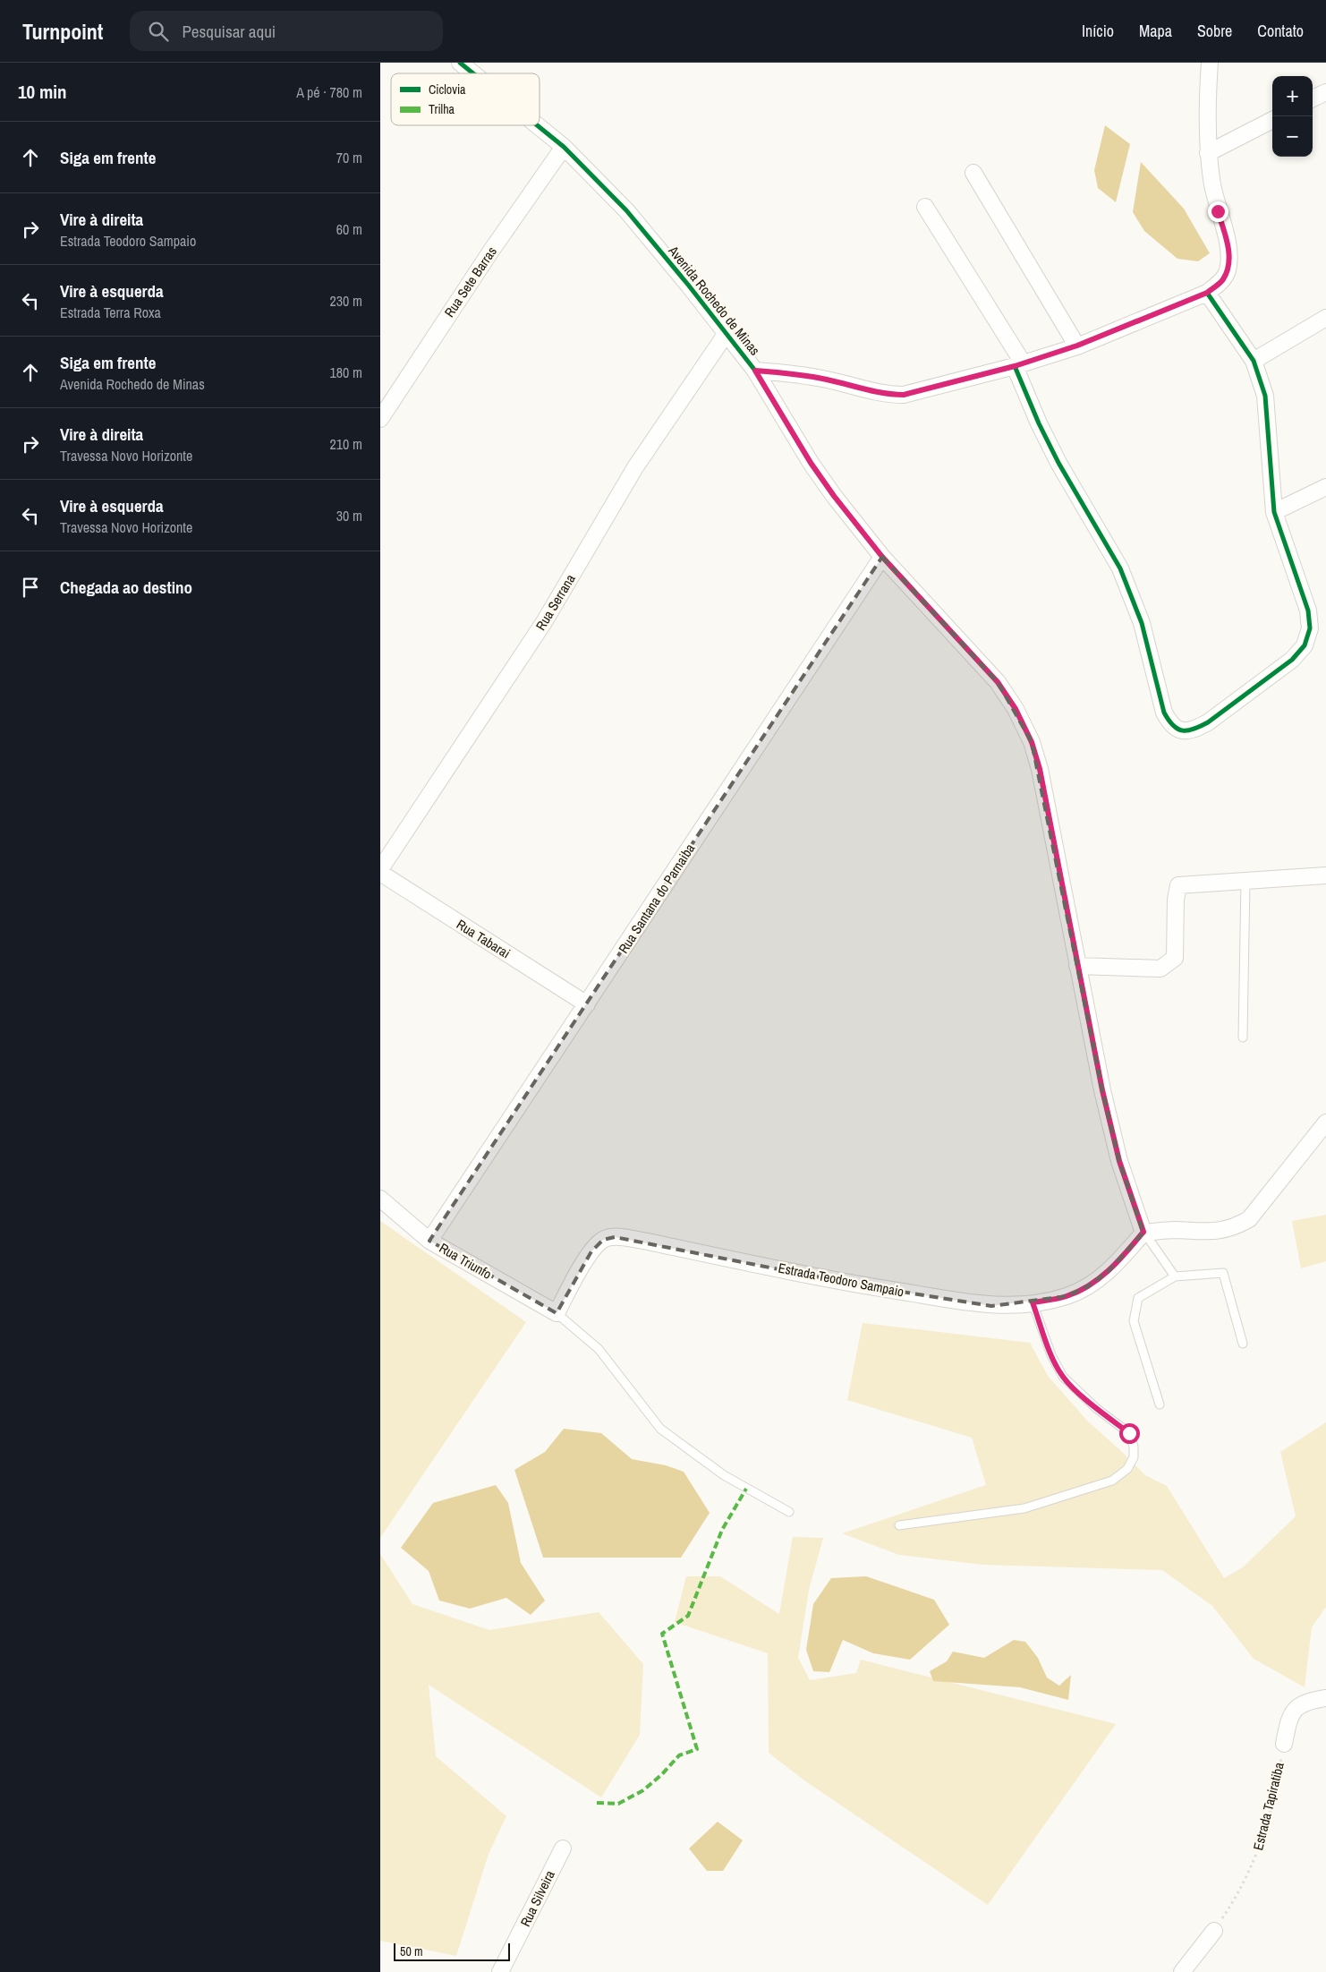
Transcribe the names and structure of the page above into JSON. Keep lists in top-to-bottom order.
{
  "streets": {
    "street": [
      "Rua Sete Barras",
      "Avenida Rochedo de Minas",
      "Rua Serrana",
      "Rua Santana do Parnaiba",
      "Rua Tabarai",
      "Rua Triunfo",
      "Estrada Teodoro Sampaio",
      "Estrada Tapiratiba",
      "Rua Silveira"
    ]
  },
  "crossings": [
    ["Rua Sete Barras", "Avenida Rochedo de Minas"],
    ["Avenida Rochedo de Minas", "Rua Serrana"],
    ["Avenida Rochedo de Minas", "Rua Santana do Parnaiba"],
    ["Avenida Rochedo de Minas", "Estrada Teodoro Sampaio"],
    ["Rua Santana do Parnaiba", "Rua Tabarai"],
    ["Rua Santana do Parnaiba", "Rua Triunfo"],
    ["Rua Triunfo", "Estrada Teodoro Sampaio"]
  ],
  "legend": ["Ciclovia", "Trilha"],
  "scale_bar": "50 m",
  "page": {
    "header": "Turnpoint",
    "search": "Pesquisar aqui",
    "nav": [
      "Início",
      "Mapa",
      "Sobre",
      "Contato"
    ],
    "heading": ["10 min", "A pé · 780 m"],
    "map_buttons": ["+", "−"],
    "list": [
      ["Siga em frente", "70 m"],
      ["Vire à direita", "Estrada Teodoro Sampaio", "60 m"],
      ["Vire à esquerda", "Estrada Terra Roxa", "230 m"],
      ["Siga em frente", "Avenida Rochedo de Minas", "180 m"],
      ["Vire à direita", "Travessa Novo Horizonte", "210 m"],
      ["Vire à esquerda", "Travessa Novo Horizonte", "30 m"],
      "Chegada ao destino"
    ],
    "scale": "50 m"
  }
}
